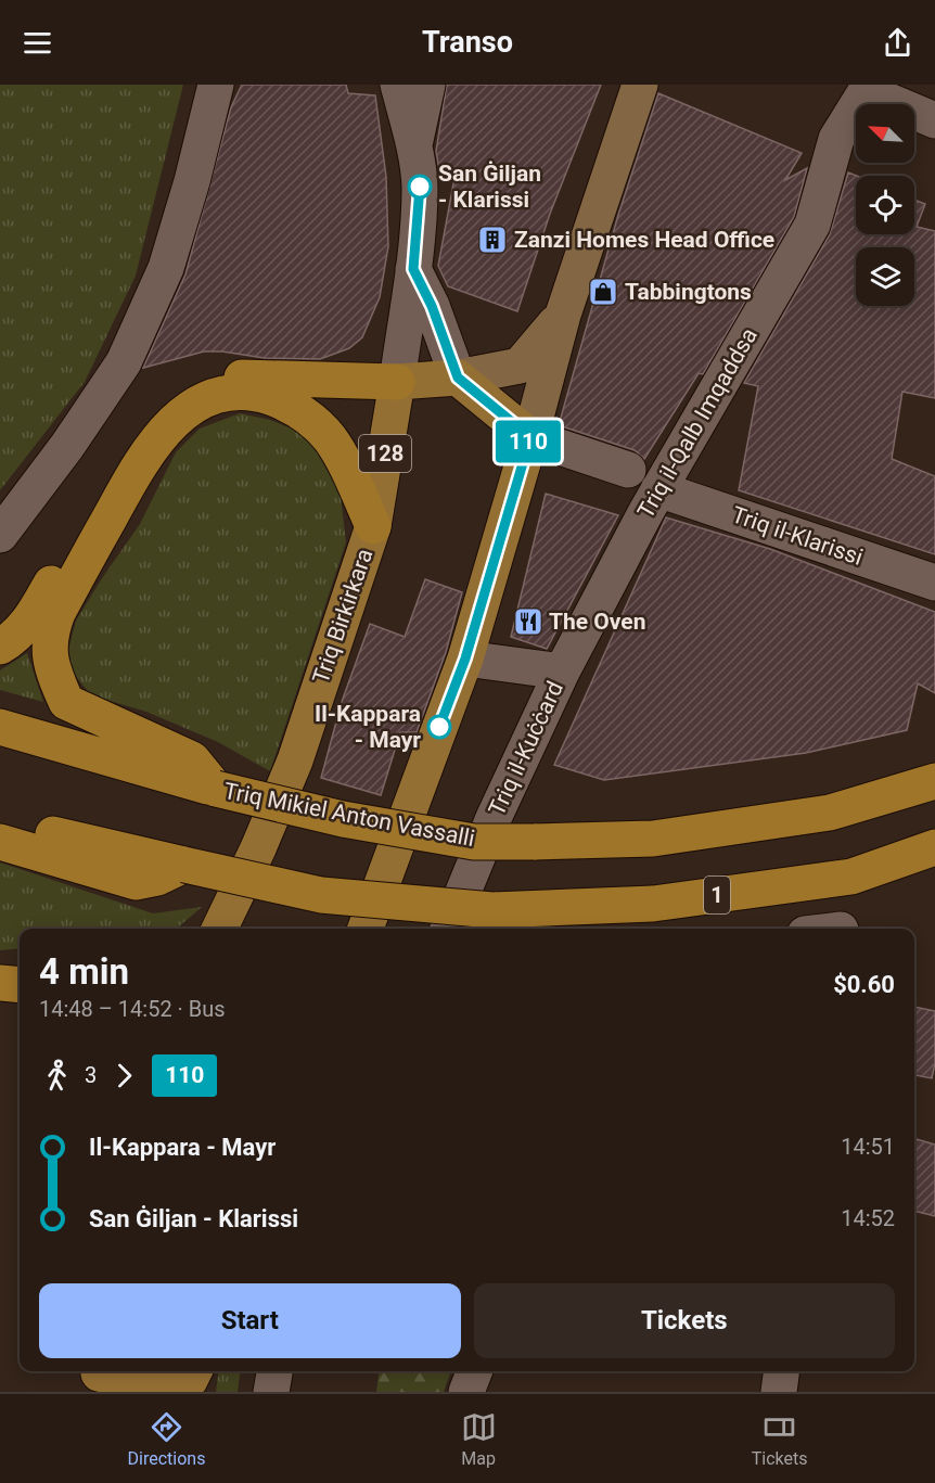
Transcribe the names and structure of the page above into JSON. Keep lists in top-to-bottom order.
{
  "streets": {
    "highway": ["Triq Mikiel Anton Vassalli", "1"],
    "main road": ["128", "Triq Birkirkara"],
    "street": ["Triq il-Qalb Imqaddsa", "Triq il-Klarissi", "Triq il-Kuċċard"]
  },
  "crossings": [
    ["Triq il-Qalb Imqaddsa", "Triq il-Klarissi"],
    ["Triq il-Qalb Imqaddsa", "Triq il-Kuċċard"]
  ],
  "places": {
    "other": ["San Ġiljan - Klarissi", "Il-Kappara - Mayr"],
    "building": ["Zanzi Homes Head Office"],
    "shop": ["Tabbingtons"],
    "restaurant": ["The Oven"]
  },
  "lines": ["bus line 110"],
  "north": "top left",
  "page": {
    "header": "Transo",
    "on_map": "110",
    "heading": ["4 min", "14:48 – 14:52 · Bus", "$0.60"],
    "legs": ["3", "110"],
    "list": [
      {
        "name": "Il-Kappara - Mayr",
        "value": "14:51"
      },
      {
        "name": "San Ġiljan - Klarissi",
        "value": "14:52"
      }
    ],
    "buttons": ["Start", "Tickets"],
    "tabs": ["Directions", "Map", "Tickets"]
  }
}
